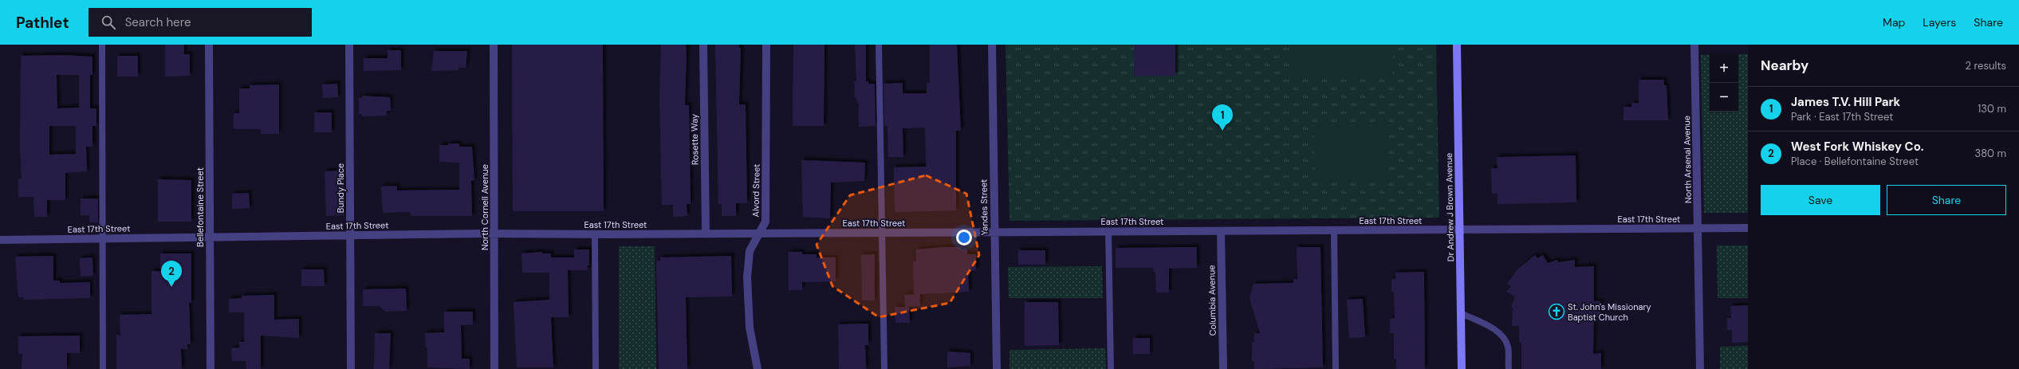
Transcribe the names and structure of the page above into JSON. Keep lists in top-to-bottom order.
{
  "streets": {
    "main road": ["Dr Andrew J Brown Avenue"],
    "street": [
      "Rosette Way",
      "North Arsenal Avenue",
      "Bundy Place",
      "Alvord Street",
      "Bellefontaine Street",
      "North Cornell Avenue",
      "Yandes Street",
      "East 17th Street",
      "Columbia Avenue"
    ]
  },
  "crossings": [
    ["Rosette Way", "East 17th Street"],
    ["North Arsenal Avenue", "East 17th Street"],
    ["Bundy Place", "East 17th Street"],
    ["Alvord Street", "East 17th Street"],
    ["Bellefontaine Street", "East 17th Street"],
    ["North Cornell Avenue", "East 17th Street"],
    ["Yandes Street", "East 17th Street"],
    ["Dr Andrew J Brown Avenue", "East 17th Street"],
    ["East 17th Street", "Columbia Avenue"]
  ],
  "places": {
    "church": ["St. John's Missionary Baptist Church"]
  },
  "page": {
    "header": "Pathlet",
    "search": "Search here",
    "nav": ["Map", "Layers", "Share"],
    "heading": ["Nearby", "2 results"],
    "map_buttons": ["+", "−"],
    "list": [
      {
        "mark": "1",
        "name": "James T.V. Hill Park",
        "note": "Park · East 17th Street",
        "value": "130 m"
      },
      {
        "mark": "2",
        "name": "West Fork Whiskey Co.",
        "note": "Place · Bellefontaine Street",
        "value": "380 m"
      }
    ],
    "pins": ["1", "2"],
    "buttons": ["Save", "Share"]
  }
}
